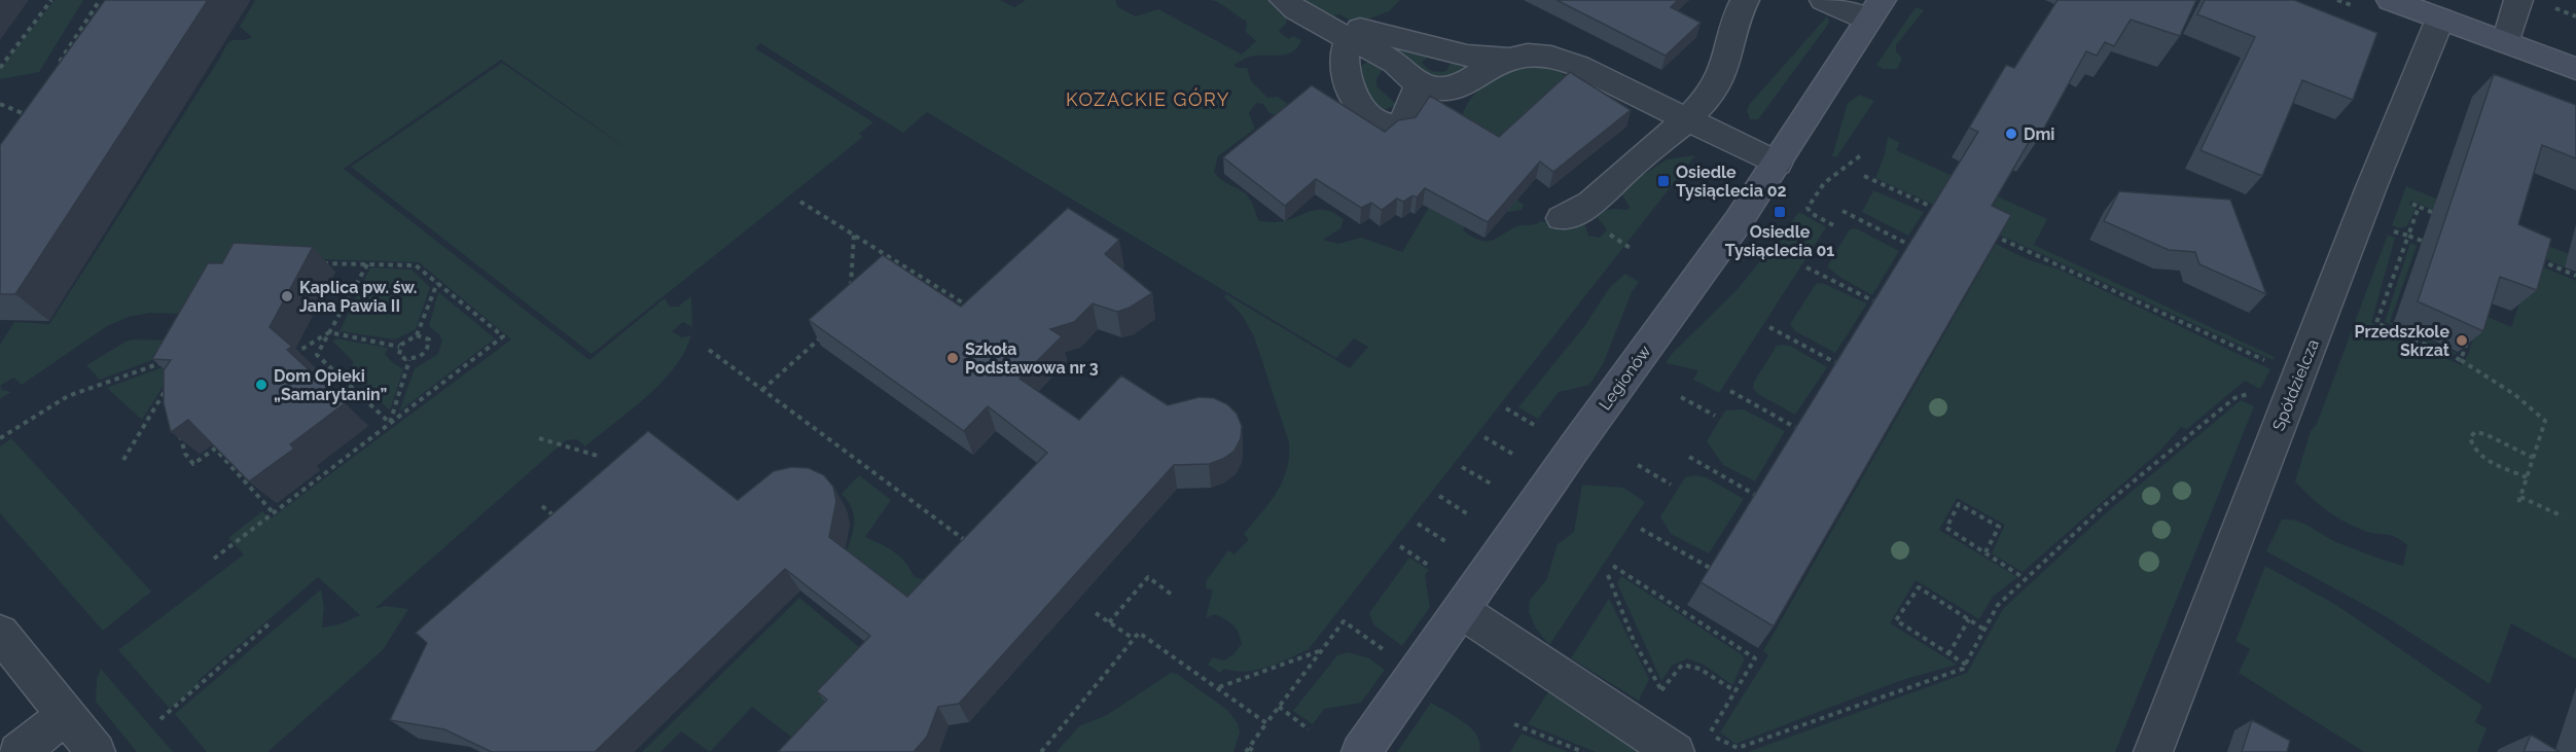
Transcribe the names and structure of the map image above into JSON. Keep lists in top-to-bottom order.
{
  "streets": {
    "street": ["Legionów", "Spółdzielcza"]
  },
  "districts": ["KOZACKIE GÓRY"],
  "places": {
    "other": [
      "Dmi",
      "Kaplica pw. św. Jana Pawia II",
      "Przedszkole Skrzat",
      "Szkoła Podstawowa nr 3",
      "Dom Opieki „Samarytanin”"
    ],
    "transit": ["Osiedle Tysiąclecia 02", "Osiedle Tysiąclecia 01"]
  }
}
